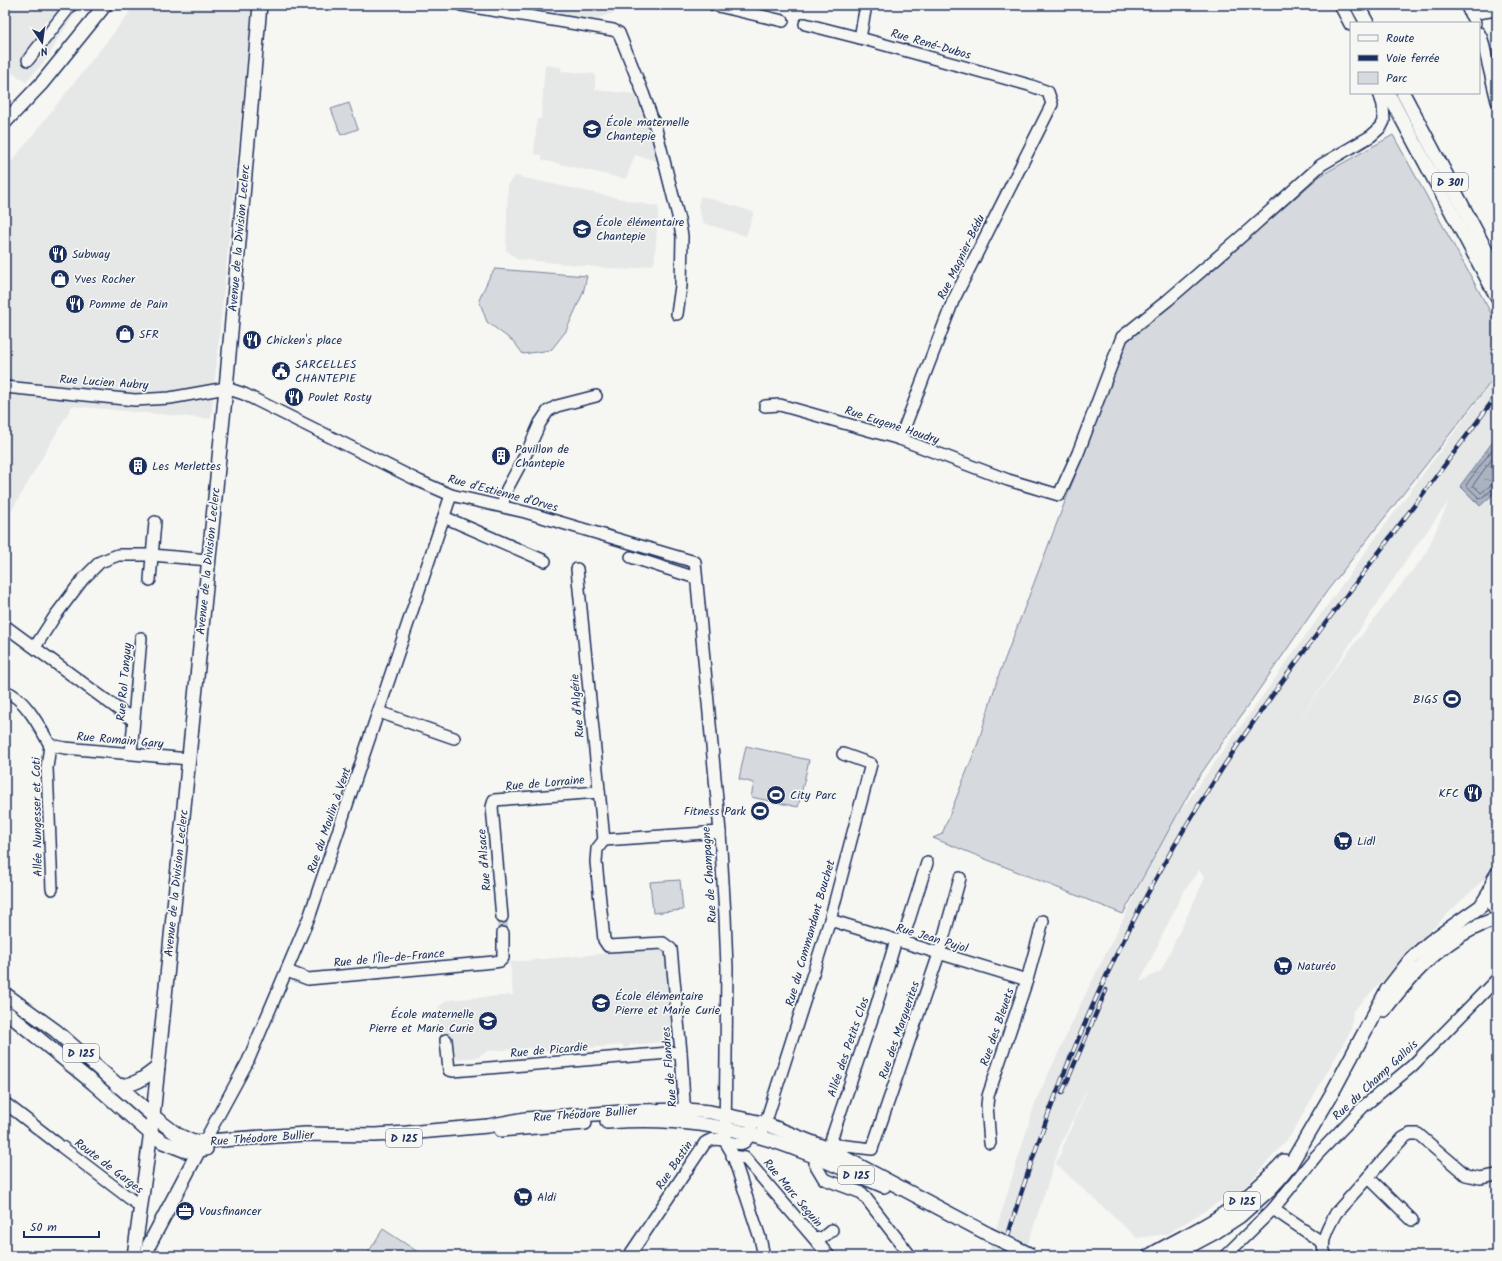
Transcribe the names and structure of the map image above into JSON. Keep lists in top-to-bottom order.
{
  "streets": {
    "main road": [
      "D 301",
      "Avenue de la Division Leclerc",
      "D 125",
      "Rue Théodore Bullier"
    ],
    "street": [
      "Rue René-Dubos",
      "Rue Magnier-Bédu",
      "Rue Lucien Aubry",
      "Rue Eugene Houdry",
      "Rue d'Estienne d'Orves",
      "Rue Rol Tanguy",
      "Rue d'Algérie",
      "Rue Romain Gary",
      "Rue de Lorraine",
      "Allée Nungesser et Coti",
      "Rue du Moulin à Vent",
      "Rue d'Alsace",
      "Rue de Champagne",
      "Rue du Commandant Bouchet",
      "Rue Jean Pujol",
      "Rue de l'Île-de-France",
      "Rue des Bleuets",
      "Rue des Marguerites",
      "Allée des Petits Clos",
      "Rue de Picardie",
      "Rue de Flandres",
      "Rue du Champ Gallois",
      "Rue Bastin",
      "Route de Garges",
      "Rue Marc Seguin"
    ]
  },
  "crossings": [
    ["Rue René-Dubos", "Rue Magnier-Bédu"],
    ["Avenue de la Division Leclerc", "Rue Lucien Aubry"],
    ["Avenue de la Division Leclerc", "Rue d'Estienne d'Orves"],
    ["Avenue de la Division Leclerc", "Rue Romain Gary"],
    ["Avenue de la Division Leclerc", "D 125"],
    ["Avenue de la Division Leclerc", "Route de Garges"],
    ["Rue Magnier-Bédu", "Rue Eugene Houdry"],
    ["Rue Lucien Aubry", "Rue d'Estienne d'Orves"],
    ["Rue d'Estienne d'Orves", "Rue du Moulin à Vent"],
    ["Rue d'Estienne d'Orves", "Rue de Champagne"],
    ["Rue Rol Tanguy", "Rue Romain Gary"],
    ["Rue d'Algérie", "Rue de Lorraine"],
    ["Rue d'Algérie", "Rue de Flandres"],
    ["Rue Romain Gary", "Allée Nungesser et Coti"],
    ["Rue de Lorraine", "Rue d'Alsace"],
    ["Rue du Moulin à Vent", "Rue de l'Île-de-France"],
    ["Rue du Moulin à Vent", "D 125"],
    ["Rue du Moulin à Vent", "Rue Théodore Bullier"],
    ["Rue de Champagne", "Rue Théodore Bullier"],
    ["Rue de Champagne", "Rue Bastin"],
    ["Rue du Commandant Bouchet", "Rue Jean Pujol"],
    ["Rue du Commandant Bouchet", "Rue Théodore Bullier"],
    ["Rue Jean Pujol", "Rue des Bleuets"],
    ["Rue Jean Pujol", "Rue des Marguerites"],
    ["Rue Jean Pujol", "Allée des Petits Clos"],
    ["Rue des Marguerites", "Allée des Petits Clos"],
    ["Rue des Marguerites", "Rue Théodore Bullier"],
    ["Allée des Petits Clos", "Rue Théodore Bullier"],
    ["Rue de Picardie", "Rue de Flandres"],
    ["D 125", "Rue Théodore Bullier"],
    ["Rue de Flandres", "Rue Théodore Bullier"],
    ["Rue Théodore Bullier", "Rue Bastin"]
  ],
  "places": {
    "school or university": [
      "École maternelle Chantepie",
      "École élémentaire Chantepie",
      "École élémentaire Pierre et Marie Curie",
      "École maternelle Pierre et Marie Curie"
    ],
    "restaurant": [
      "Subway",
      "Pomme de Pain",
      "Chicken's place",
      "Poulet Rosty",
      "KFC"
    ],
    "shop": ["Yves Rocher", "SFR"],
    "public building": ["SARCELLES CHANTEPIE"],
    "building": ["Pavillon de Chantepie", "Les Merlettes"],
    "sports": ["BIG5", "City Parc", "Fitness Park"],
    "supermarket": ["Lidl", "Naturéo", "Aldi"],
    "office": ["Vousfinancer"]
  },
  "legend": ["Route", "Voie ferrée", "Parc"],
  "scale_bar": "50 m",
  "north": "bottom"
}
